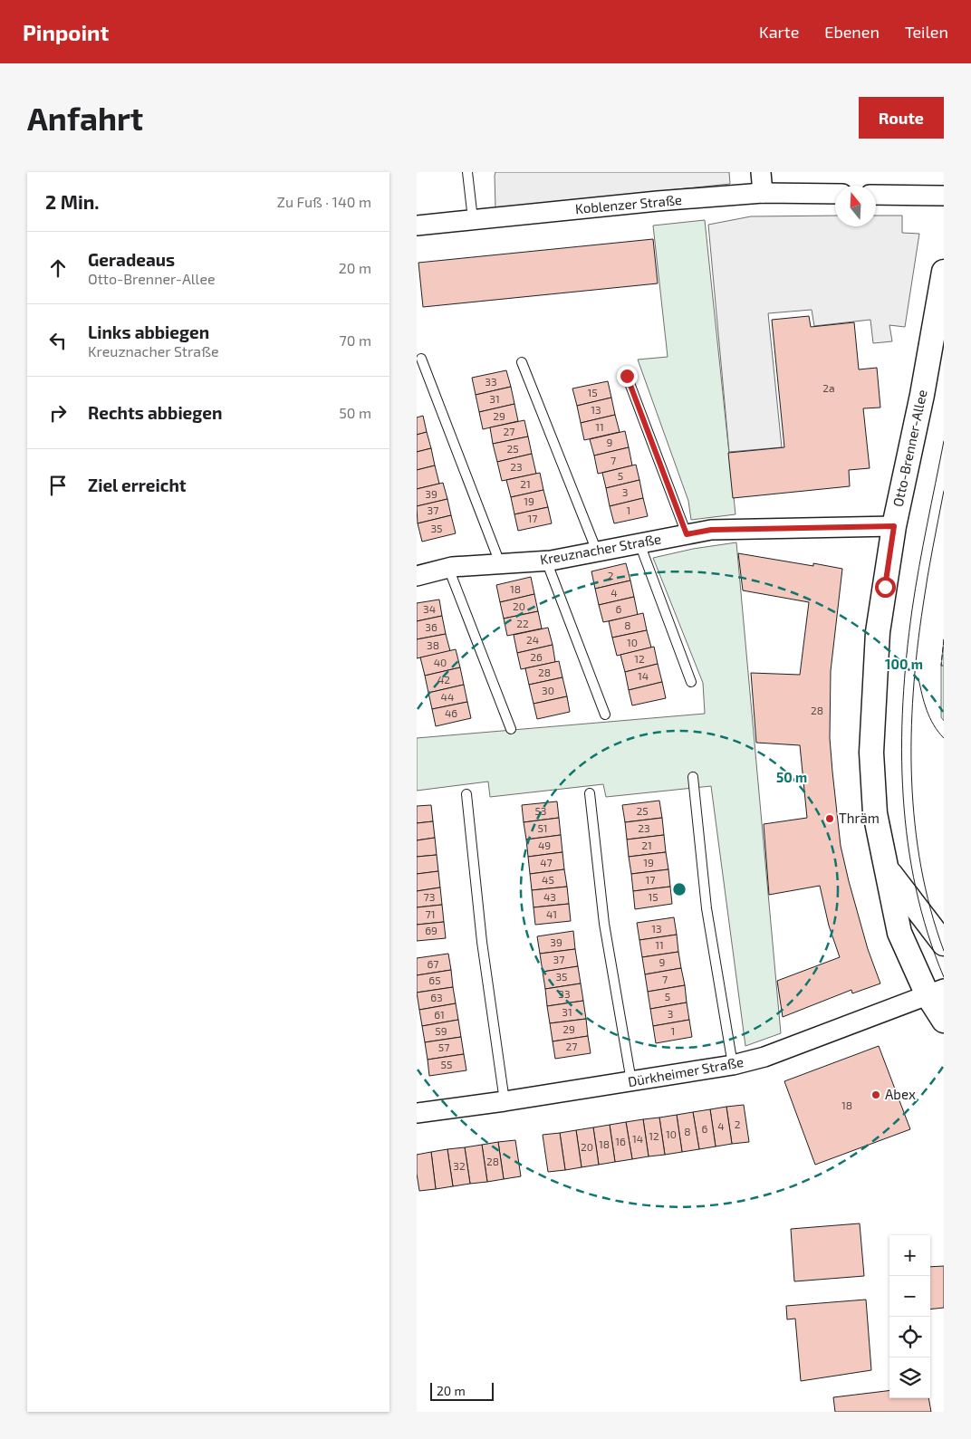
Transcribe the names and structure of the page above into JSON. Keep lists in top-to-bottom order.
{
  "streets": {
    "street": [
      "Koblenzer Straße",
      "Otto-Brenner-Allee",
      "Kreuznacher Straße",
      "Dürkheimer Straße"
    ]
  },
  "crossings": [
    ["Otto-Brenner-Allee", "Kreuznacher Straße"],
    ["Otto-Brenner-Allee", "Dürkheimer Straße"]
  ],
  "places": ["Thräm", "Abex"],
  "house_numbers": [
    "33",
    "2a",
    "15",
    "31",
    "13",
    "29",
    "11",
    "27",
    "9",
    "25",
    "7",
    "23",
    "5",
    "21",
    "3",
    "39",
    "19",
    "37",
    "1",
    "17",
    "35",
    "2",
    "18",
    "4",
    "20",
    "34",
    "6",
    "22",
    "8",
    "36",
    "24",
    "10",
    "38",
    "26",
    "12",
    "40",
    "28",
    "14",
    "42",
    "30",
    "44",
    "28",
    "46",
    "53",
    "25",
    "51",
    "23",
    "49",
    "21",
    "47",
    "19",
    "45",
    "17",
    "73",
    "43",
    "15",
    "71",
    "41",
    "13",
    "69",
    "39",
    "11",
    "37",
    "9",
    "67",
    "35",
    "7",
    "65",
    "33",
    "5",
    "63",
    "31",
    "3",
    "61",
    "29",
    "59",
    "1",
    "27",
    "57",
    "55",
    "18",
    "2",
    "4",
    "6",
    "8",
    "10",
    "12",
    "14",
    "16",
    "18",
    "20",
    "28",
    "32"
  ],
  "scale_bar": "20 m",
  "north": "top",
  "page": {
    "header": "Pinpoint",
    "nav": ["Karte", "Ebenen", "Teilen"],
    "buttons": "Route",
    "title": "Anfahrt",
    "heading": ["2 Min.", "Zu Fuß · 140 m"],
    "list": [
      ["Geradeaus", "Otto-Brenner-Allee", "20 m"],
      ["Links abbiegen", "Kreuznacher Straße", "70 m"],
      ["Rechts abbiegen", "50 m"],
      "Ziel erreicht"
    ],
    "map_buttons": ["+", "−"],
    "scale": "20 m"
  },
  "rings": ["100 m", "50 m"]
}
